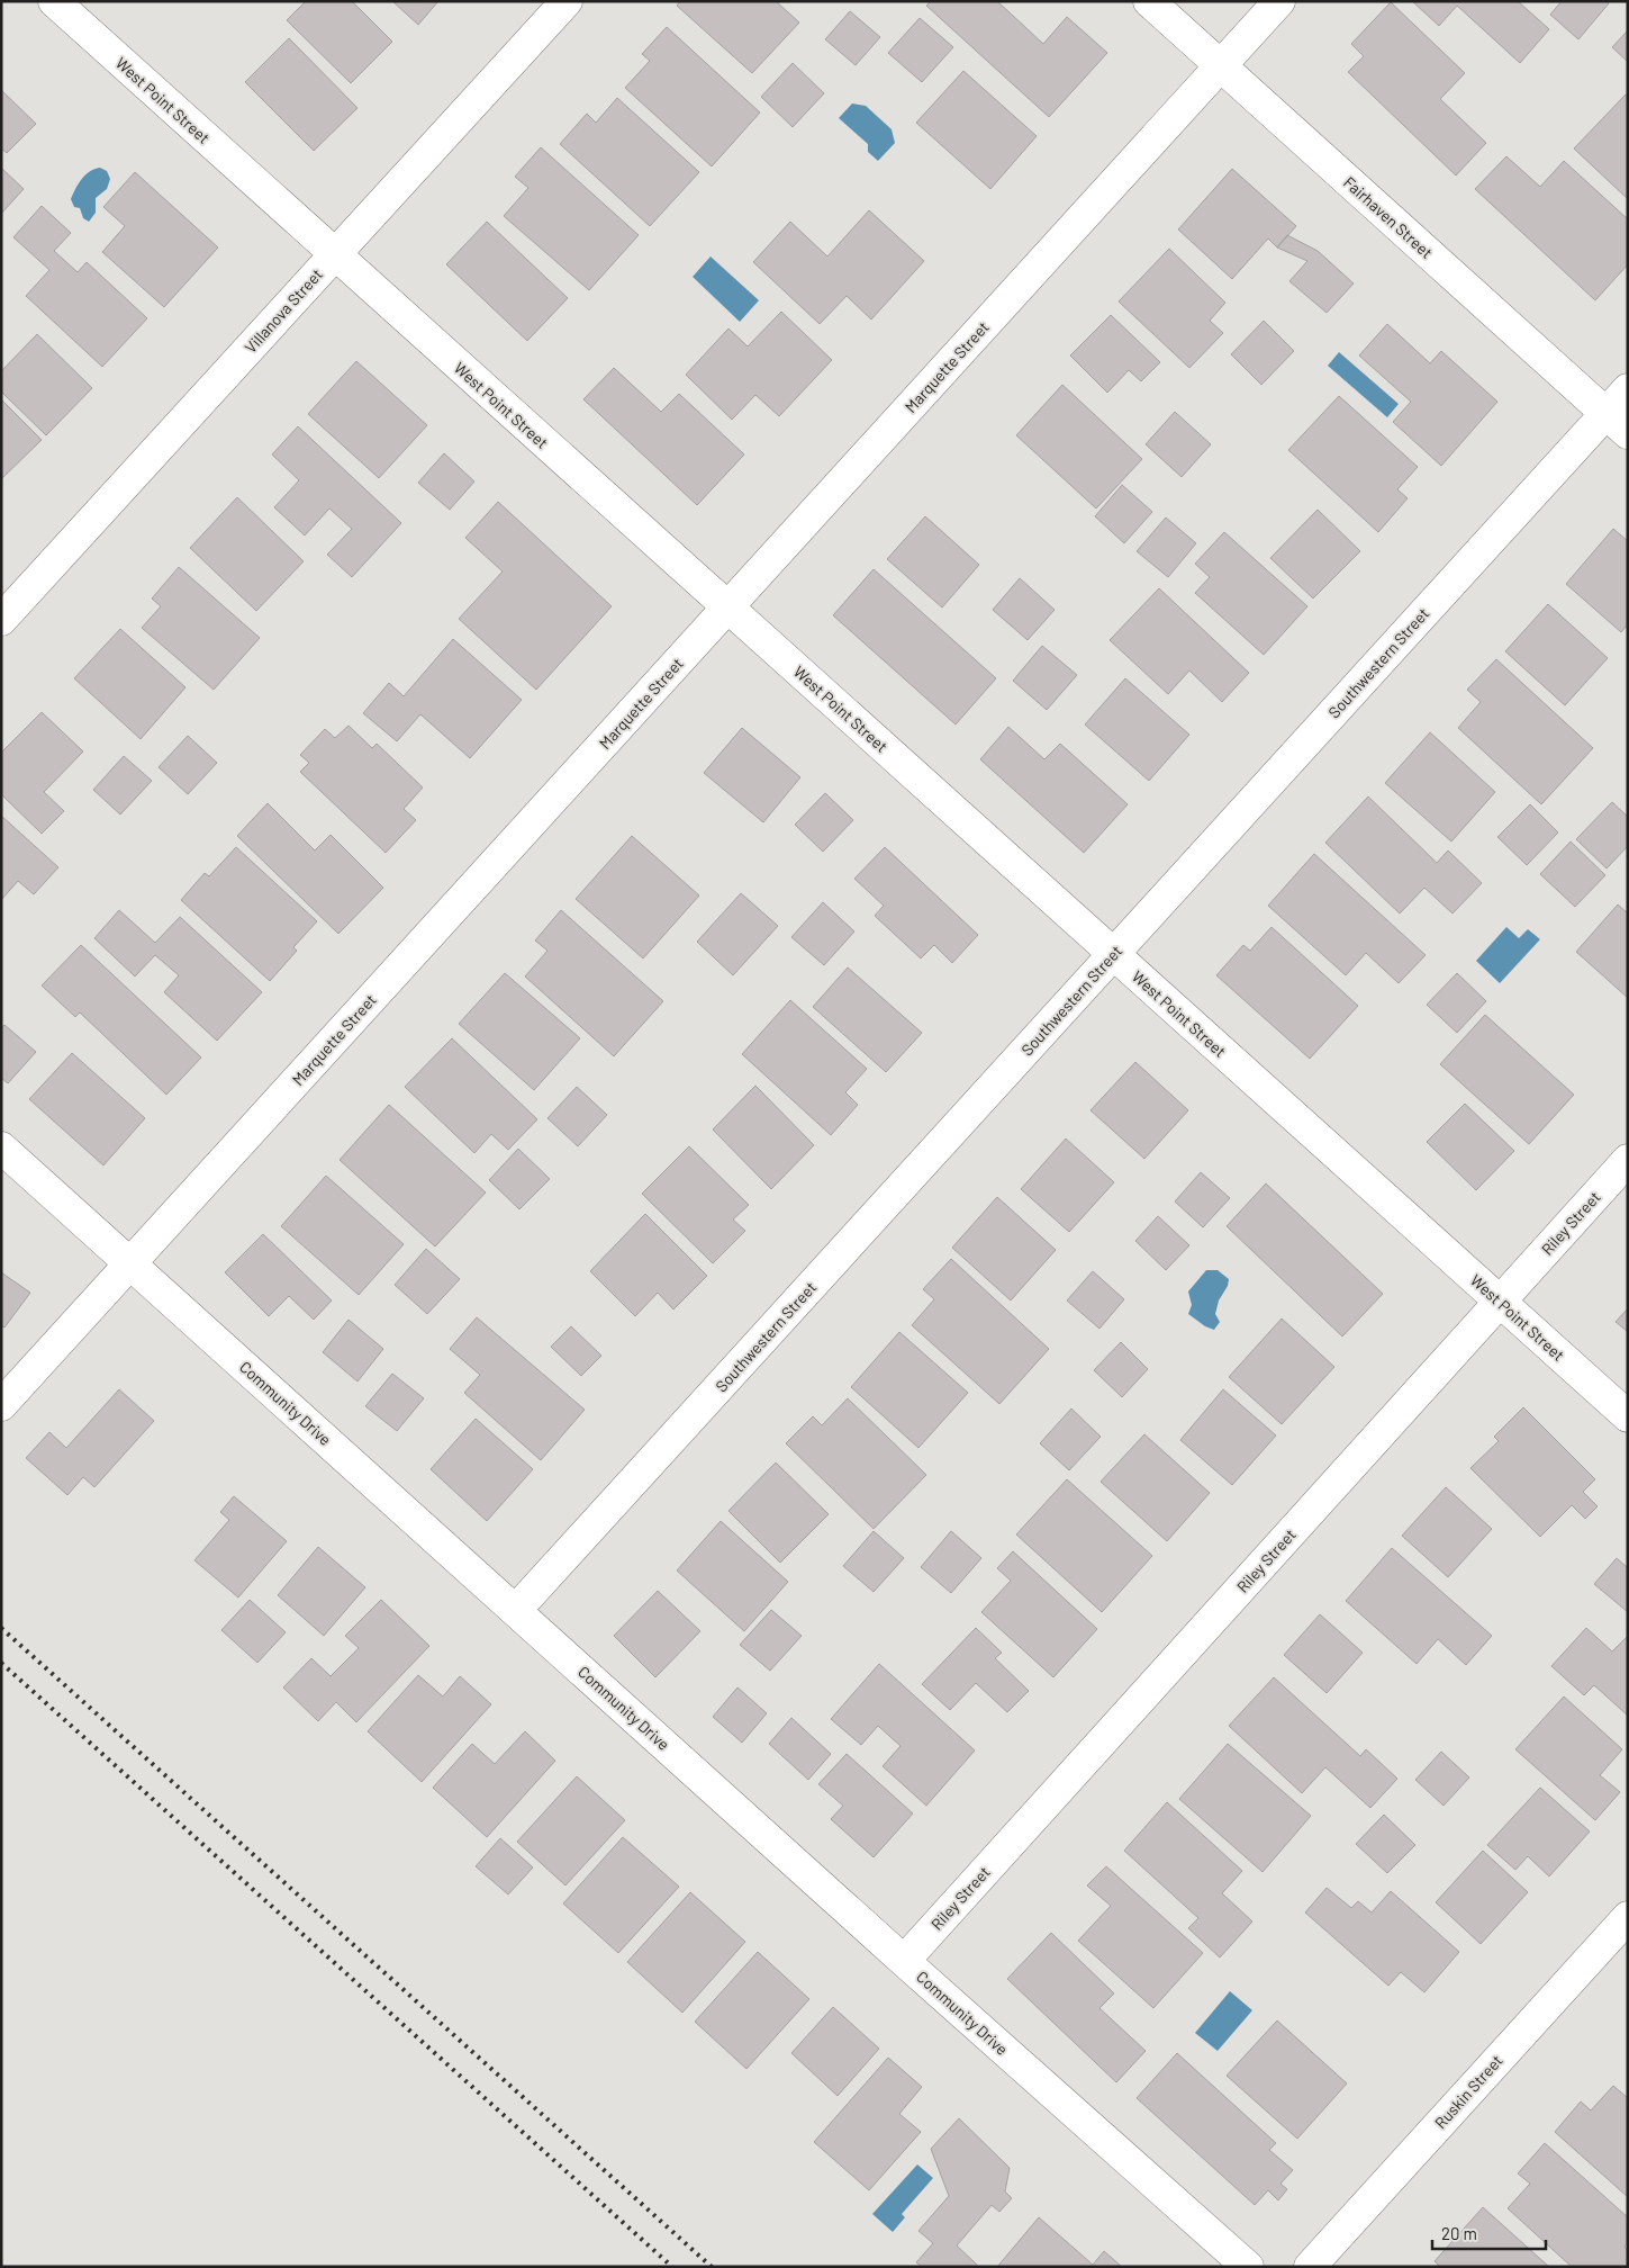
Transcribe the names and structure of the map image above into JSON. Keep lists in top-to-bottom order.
{
  "streets": {
    "street": [
      "West Point Street",
      "Fairhaven Street",
      "Villanova Street",
      "Marquette Street",
      "Southwestern Street",
      "Riley Street",
      "Community Drive",
      "Ruskin Street"
    ]
  },
  "crossings": [
    ["West Point Street", "Villanova Street"],
    ["West Point Street", "Marquette Street"],
    ["West Point Street", "Southwestern Street"],
    ["West Point Street", "Riley Street"],
    ["Fairhaven Street", "Marquette Street"],
    ["Fairhaven Street", "Southwestern Street"],
    ["Marquette Street", "Community Drive"],
    ["Southwestern Street", "Community Drive"],
    ["Riley Street", "Community Drive"]
  ],
  "scale_bar": "20 m"
}
